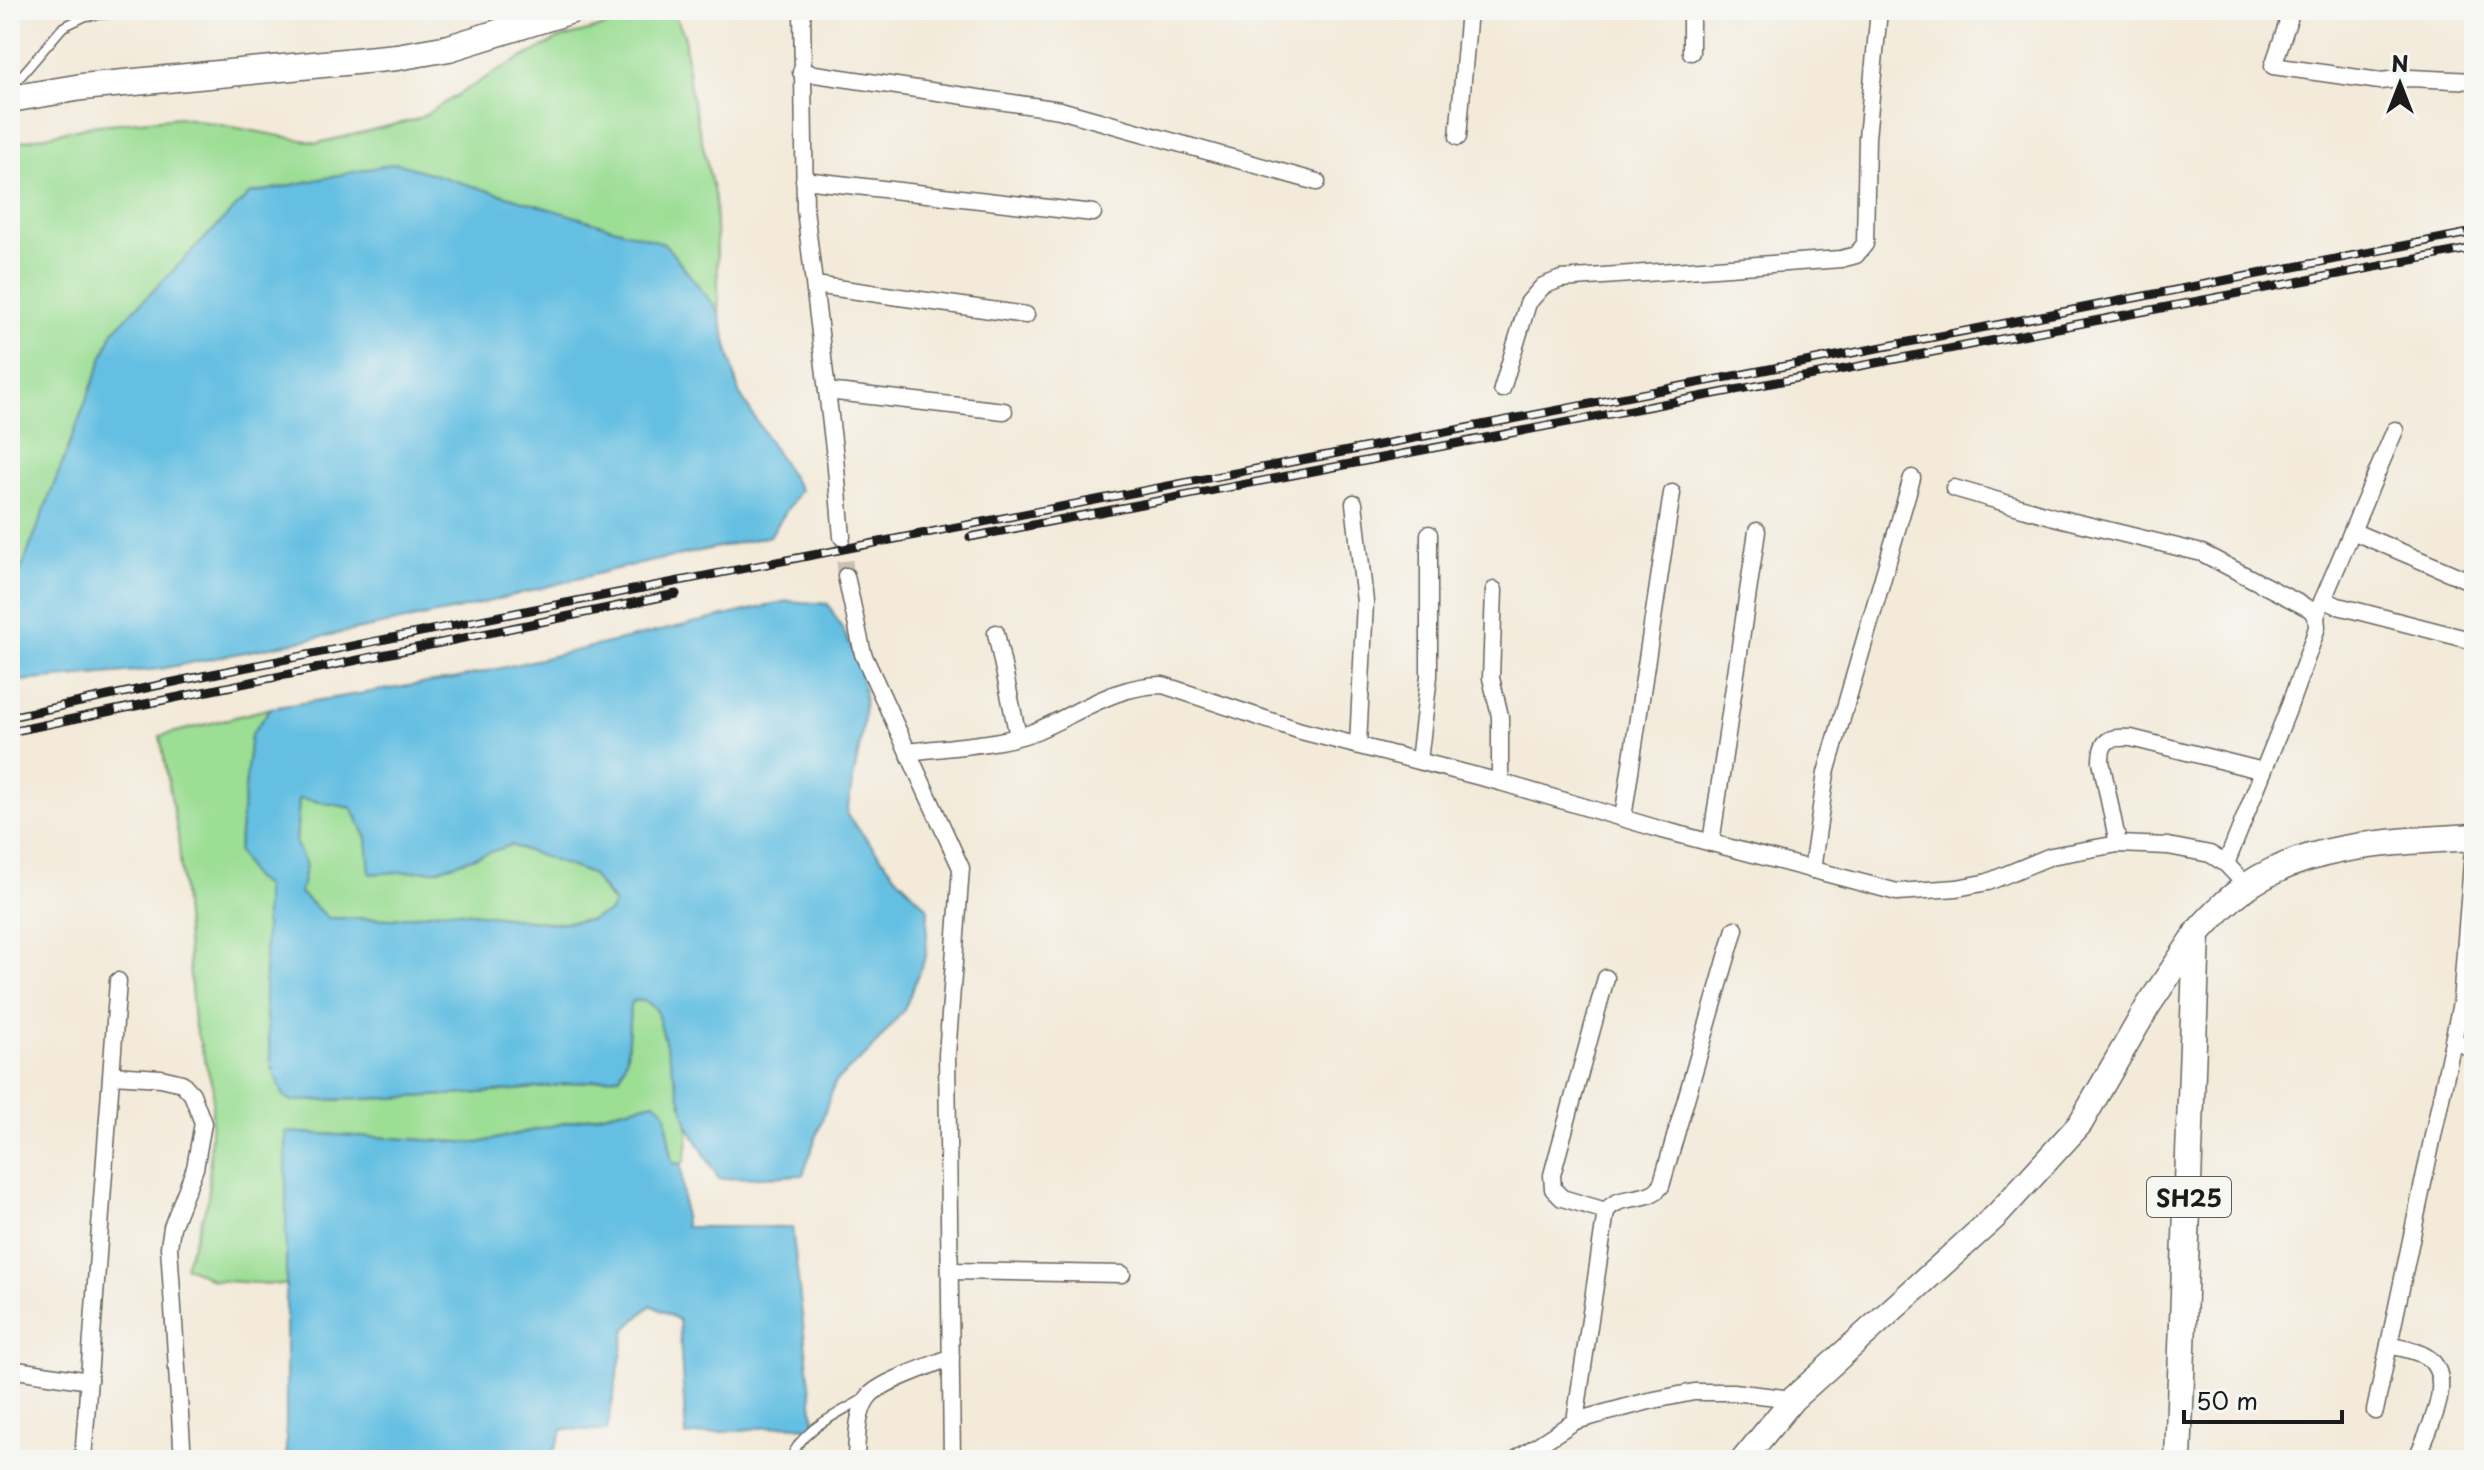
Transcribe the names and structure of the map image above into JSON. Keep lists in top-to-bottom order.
{
  "streets": {
    "main road": ["SH25"]
  },
  "scale_bar": "50 m",
  "north": "top"
}
